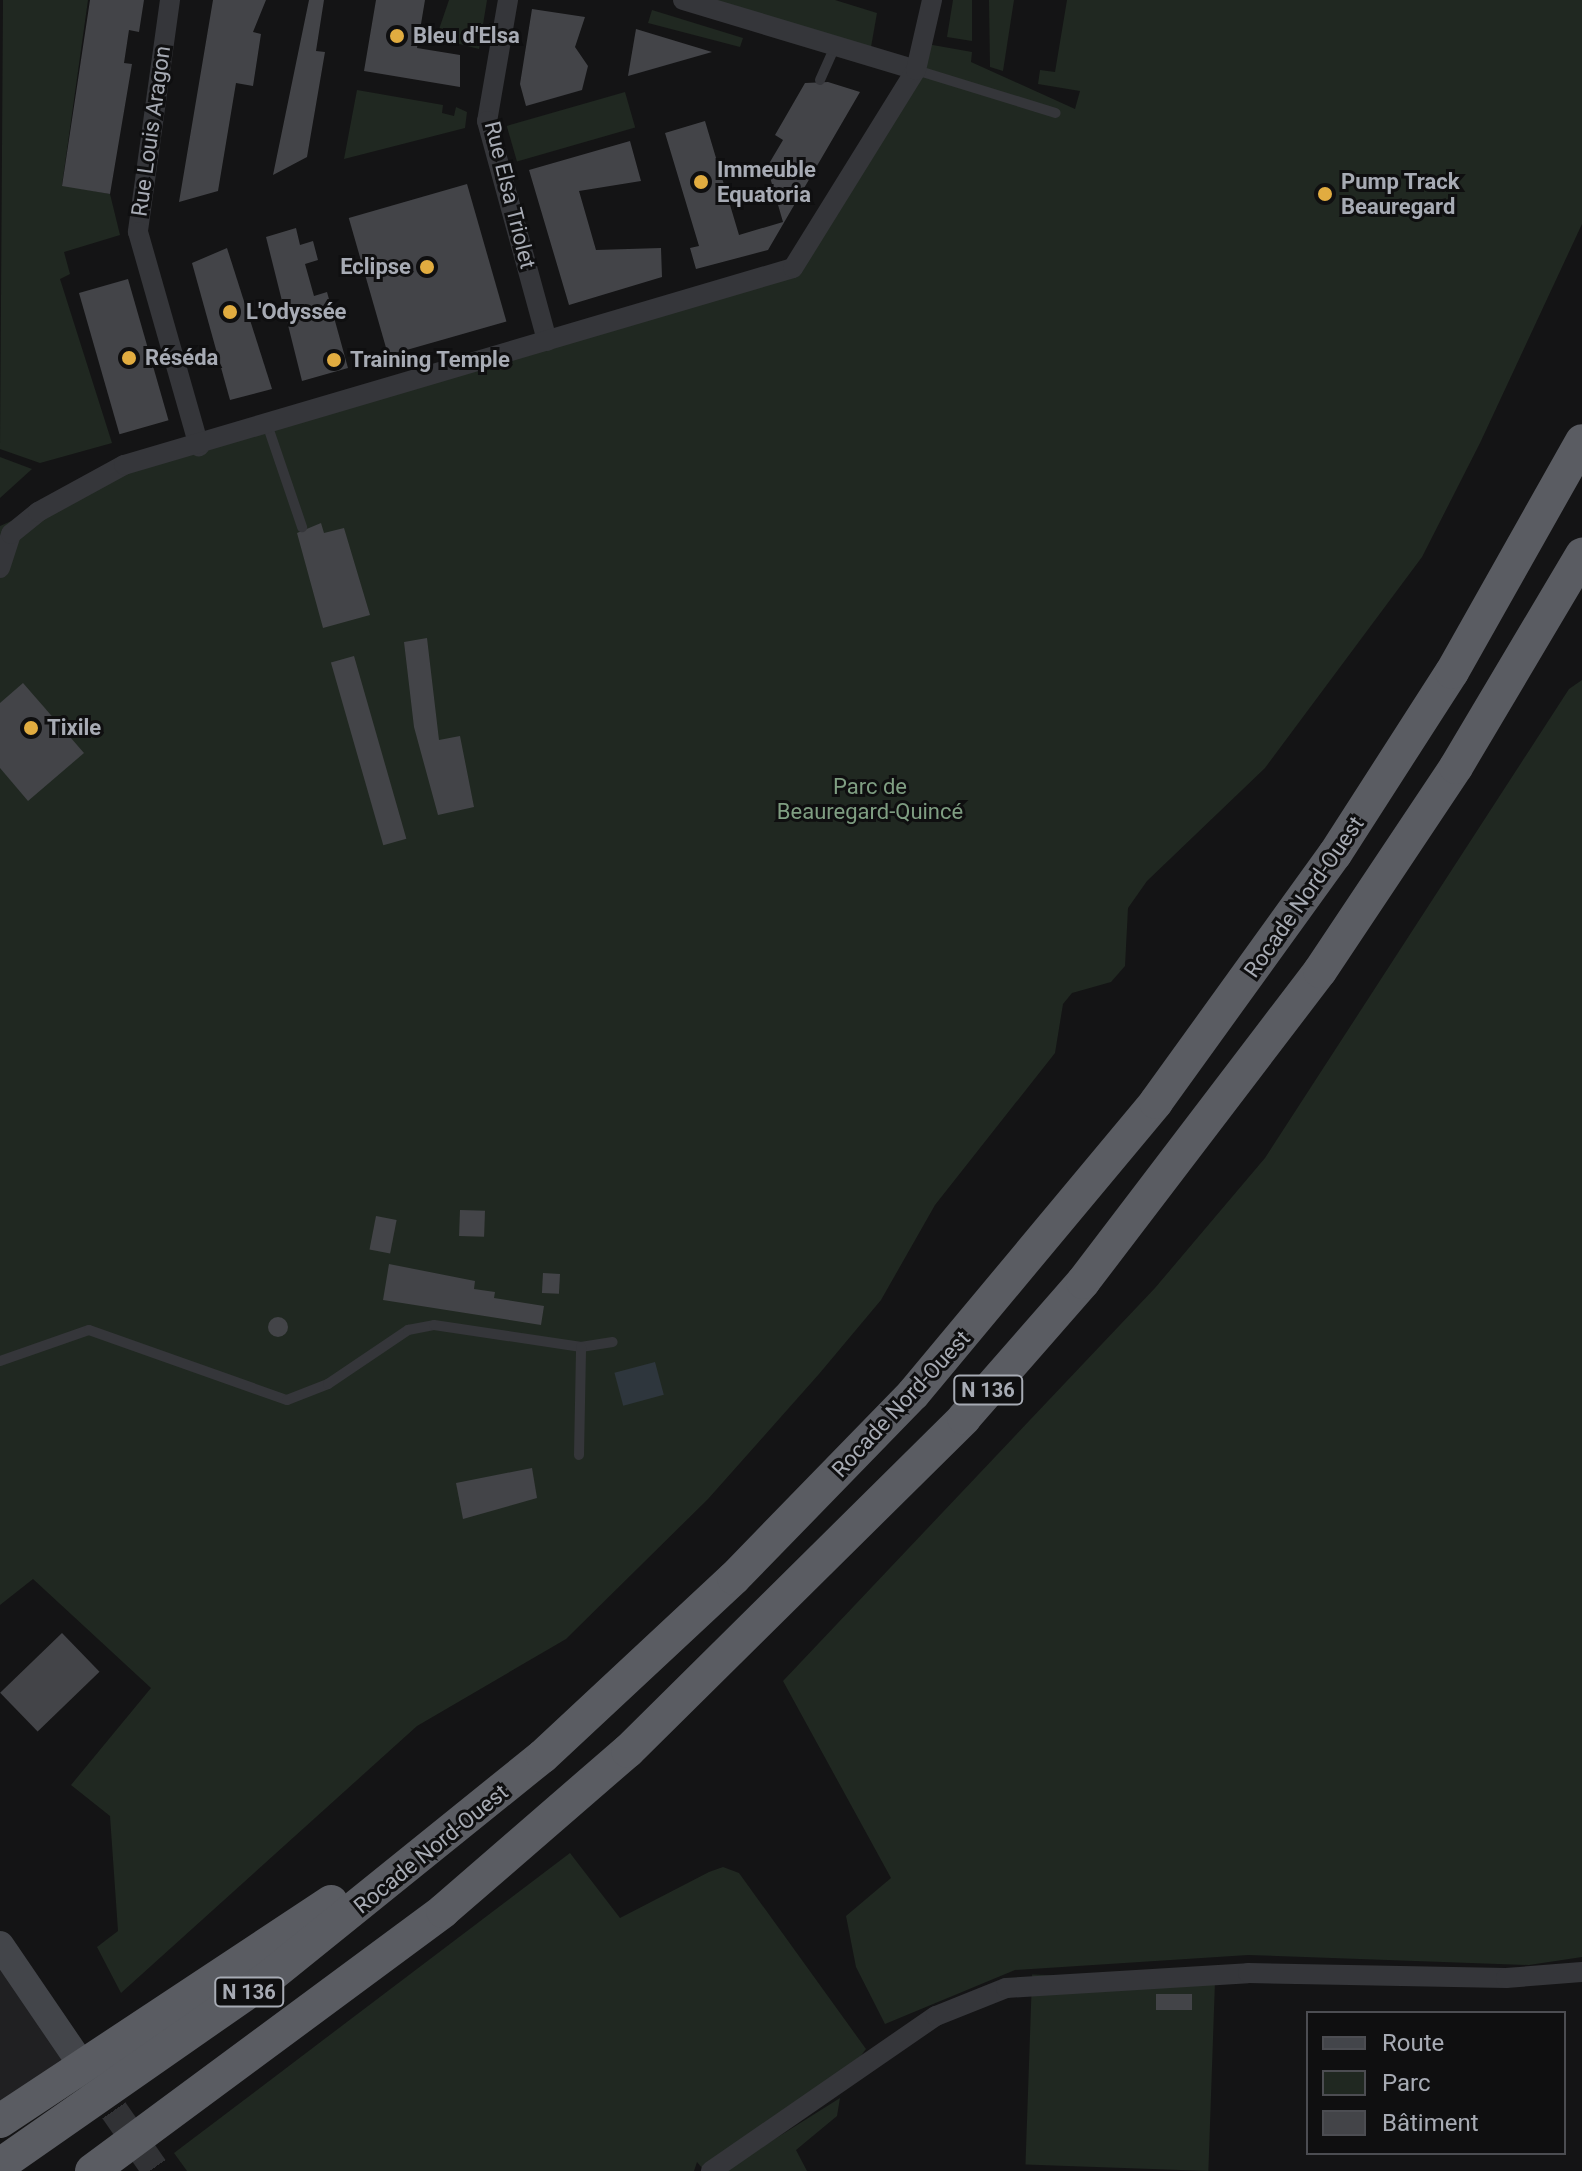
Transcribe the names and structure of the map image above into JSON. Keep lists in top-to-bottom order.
{
  "streets": {
    "highway": ["Rocade Nord-Ouest", "N 136"],
    "street": ["Rue Louis Aragon", "Rue Elsa Triolet"]
  },
  "parks": ["Parc de Beauregard-Quincé"],
  "places": [
    "Bleu d'Elsa",
    "Immeuble Equatoria",
    "Pump Track Beauregard",
    "Eclipse",
    "L'Odyssée",
    "Réséda",
    "Training Temple",
    "Tixile"
  ],
  "legend": ["Route", "Parc", "Bâtiment"]
}
